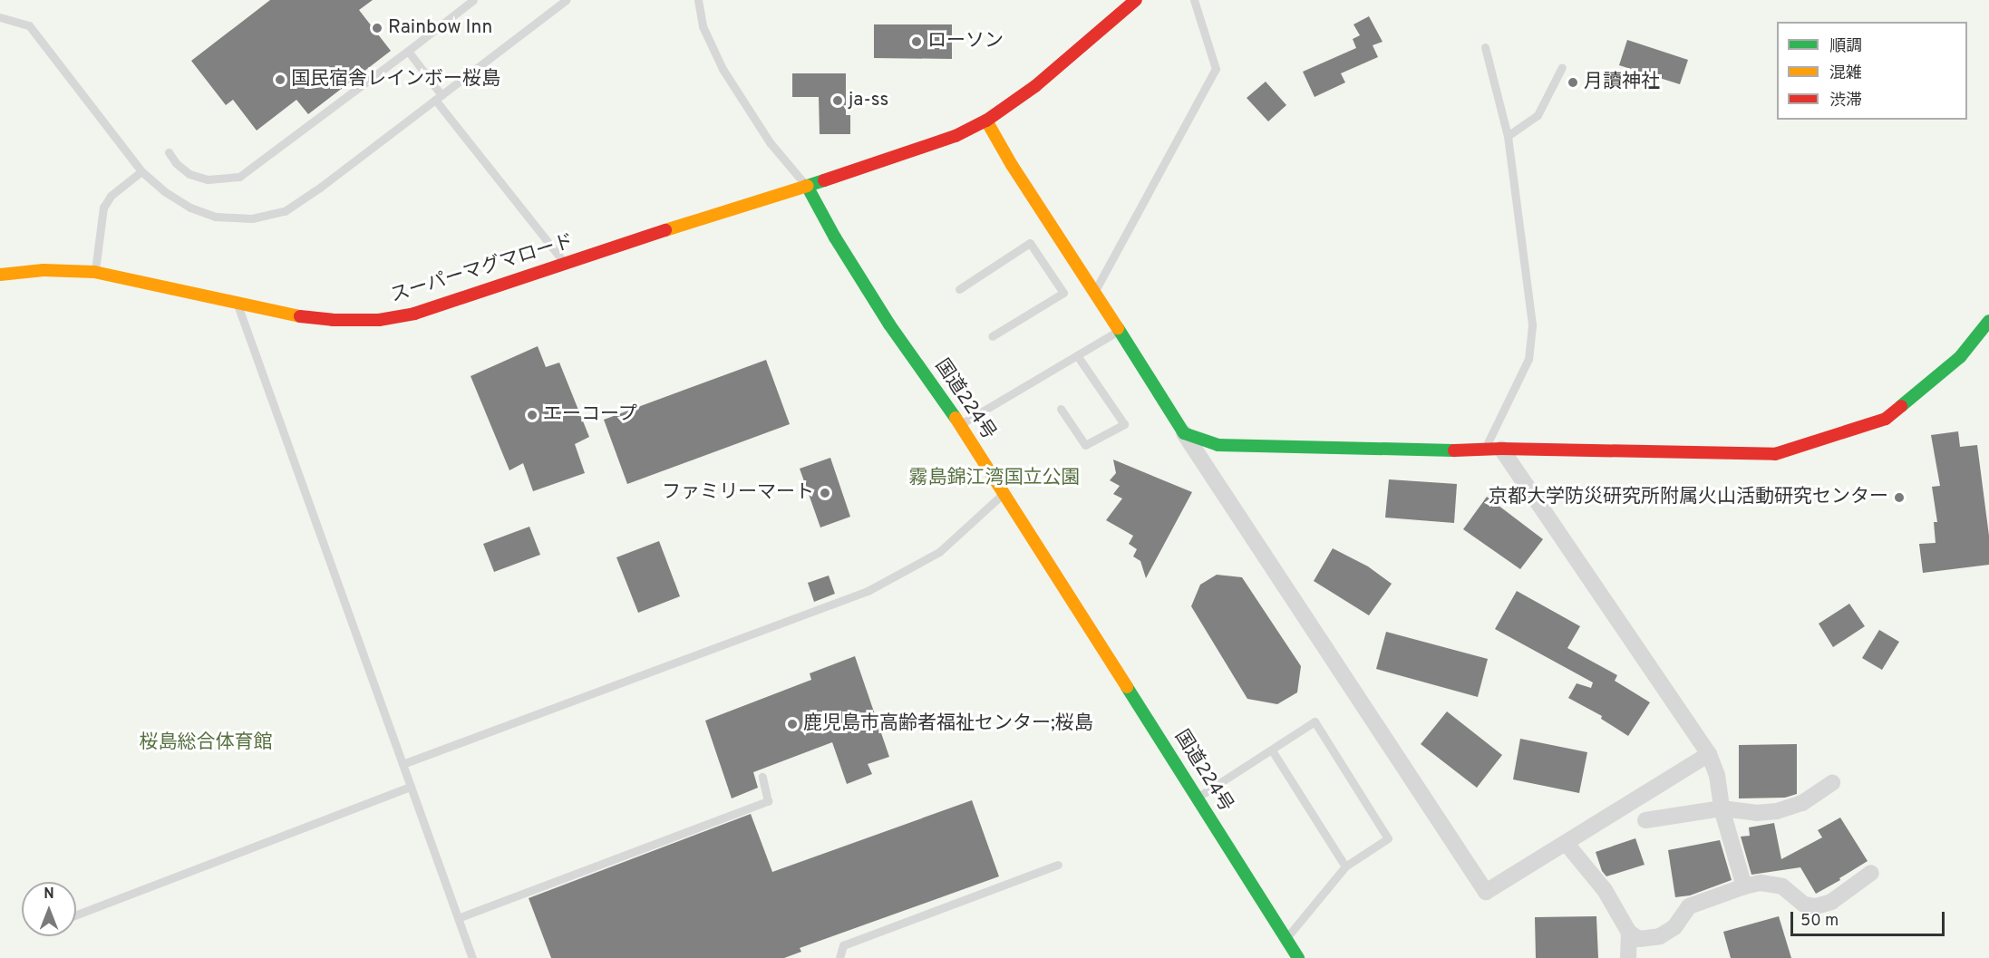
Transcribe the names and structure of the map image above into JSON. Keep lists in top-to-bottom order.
{
  "streets": {
    "main road": ["スーパーマグマロード", "国道224号"]
  },
  "crossings": [
    ["スーパーマグマロード", "国道224号"]
  ],
  "parks": ["霧島錦江湾国立公園", "桜島総合体育館"],
  "places": [
    "Rainbow Inn",
    "ローソン",
    "国民宿舎レインボー桜島",
    "月讀神社",
    "ja-ss",
    "エーコープ",
    "ファミリーマート",
    "京都大学防災研究所附属火山活動研究センター",
    "鹿児島市高齢者福祉センター;桜島"
  ],
  "legend": ["順調", "混雑", "渋滞"],
  "scale_bar": "50 m",
  "north": "top"
}
